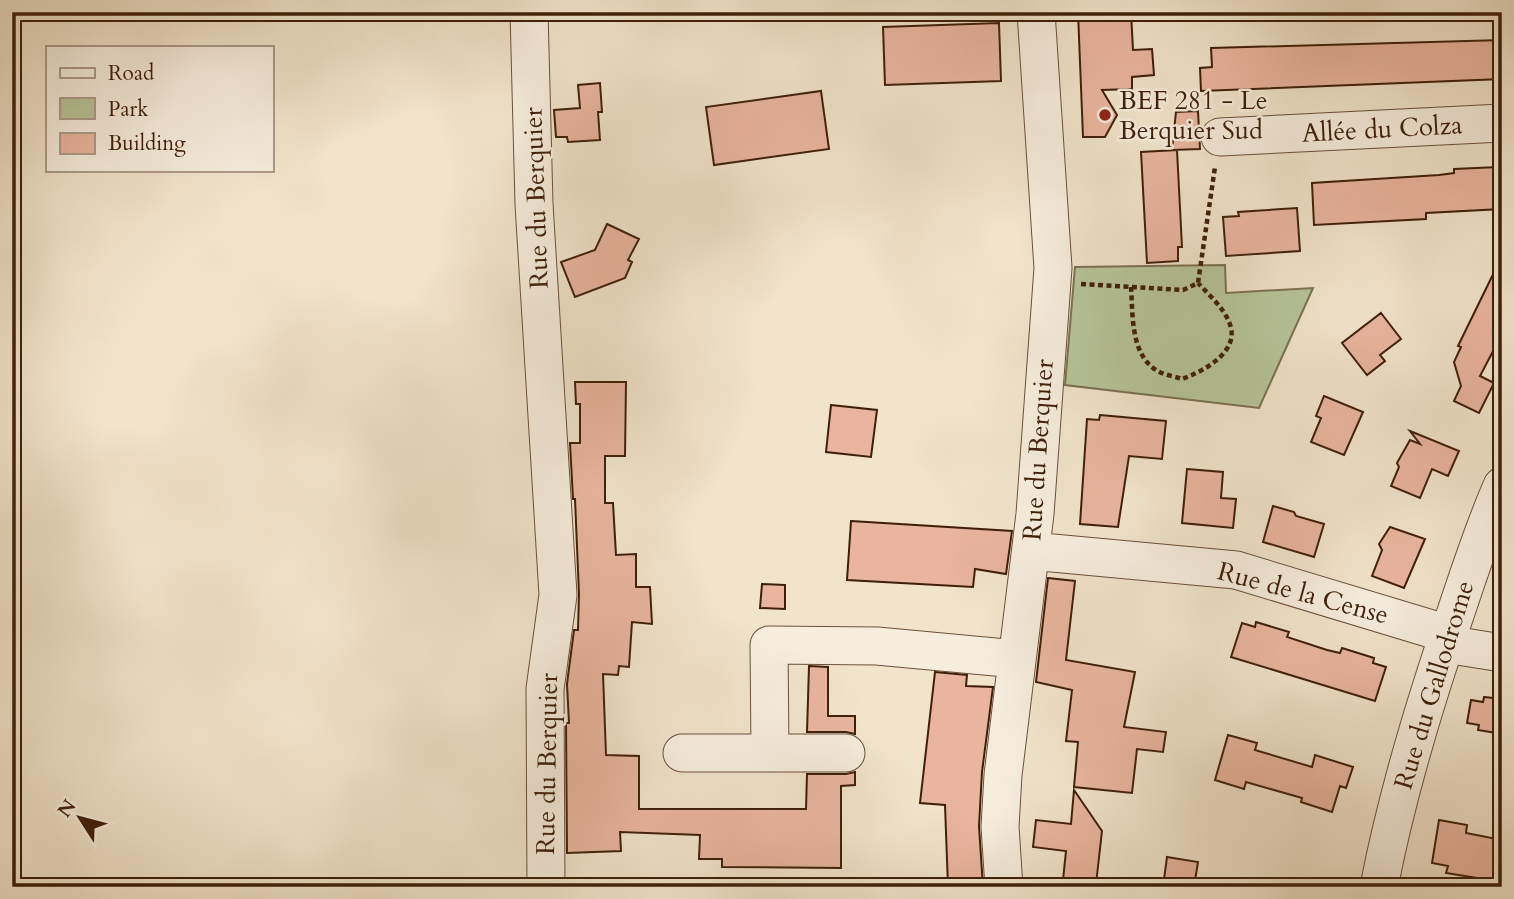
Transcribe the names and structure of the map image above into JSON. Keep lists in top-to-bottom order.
{
  "streets": {
    "street": [
      "Allée du Colza",
      "Rue du Berquier",
      "Rue de la Cense",
      "Rue du Gallodrome"
    ]
  },
  "crossings": [
    ["Rue du Berquier", "Rue de la Cense"],
    ["Rue de la Cense", "Rue du Gallodrome"]
  ],
  "places": ["BEF 281 - Le Berquier Sud"],
  "legend": ["Road", "Park", "Building"],
  "north": "top left"
}
